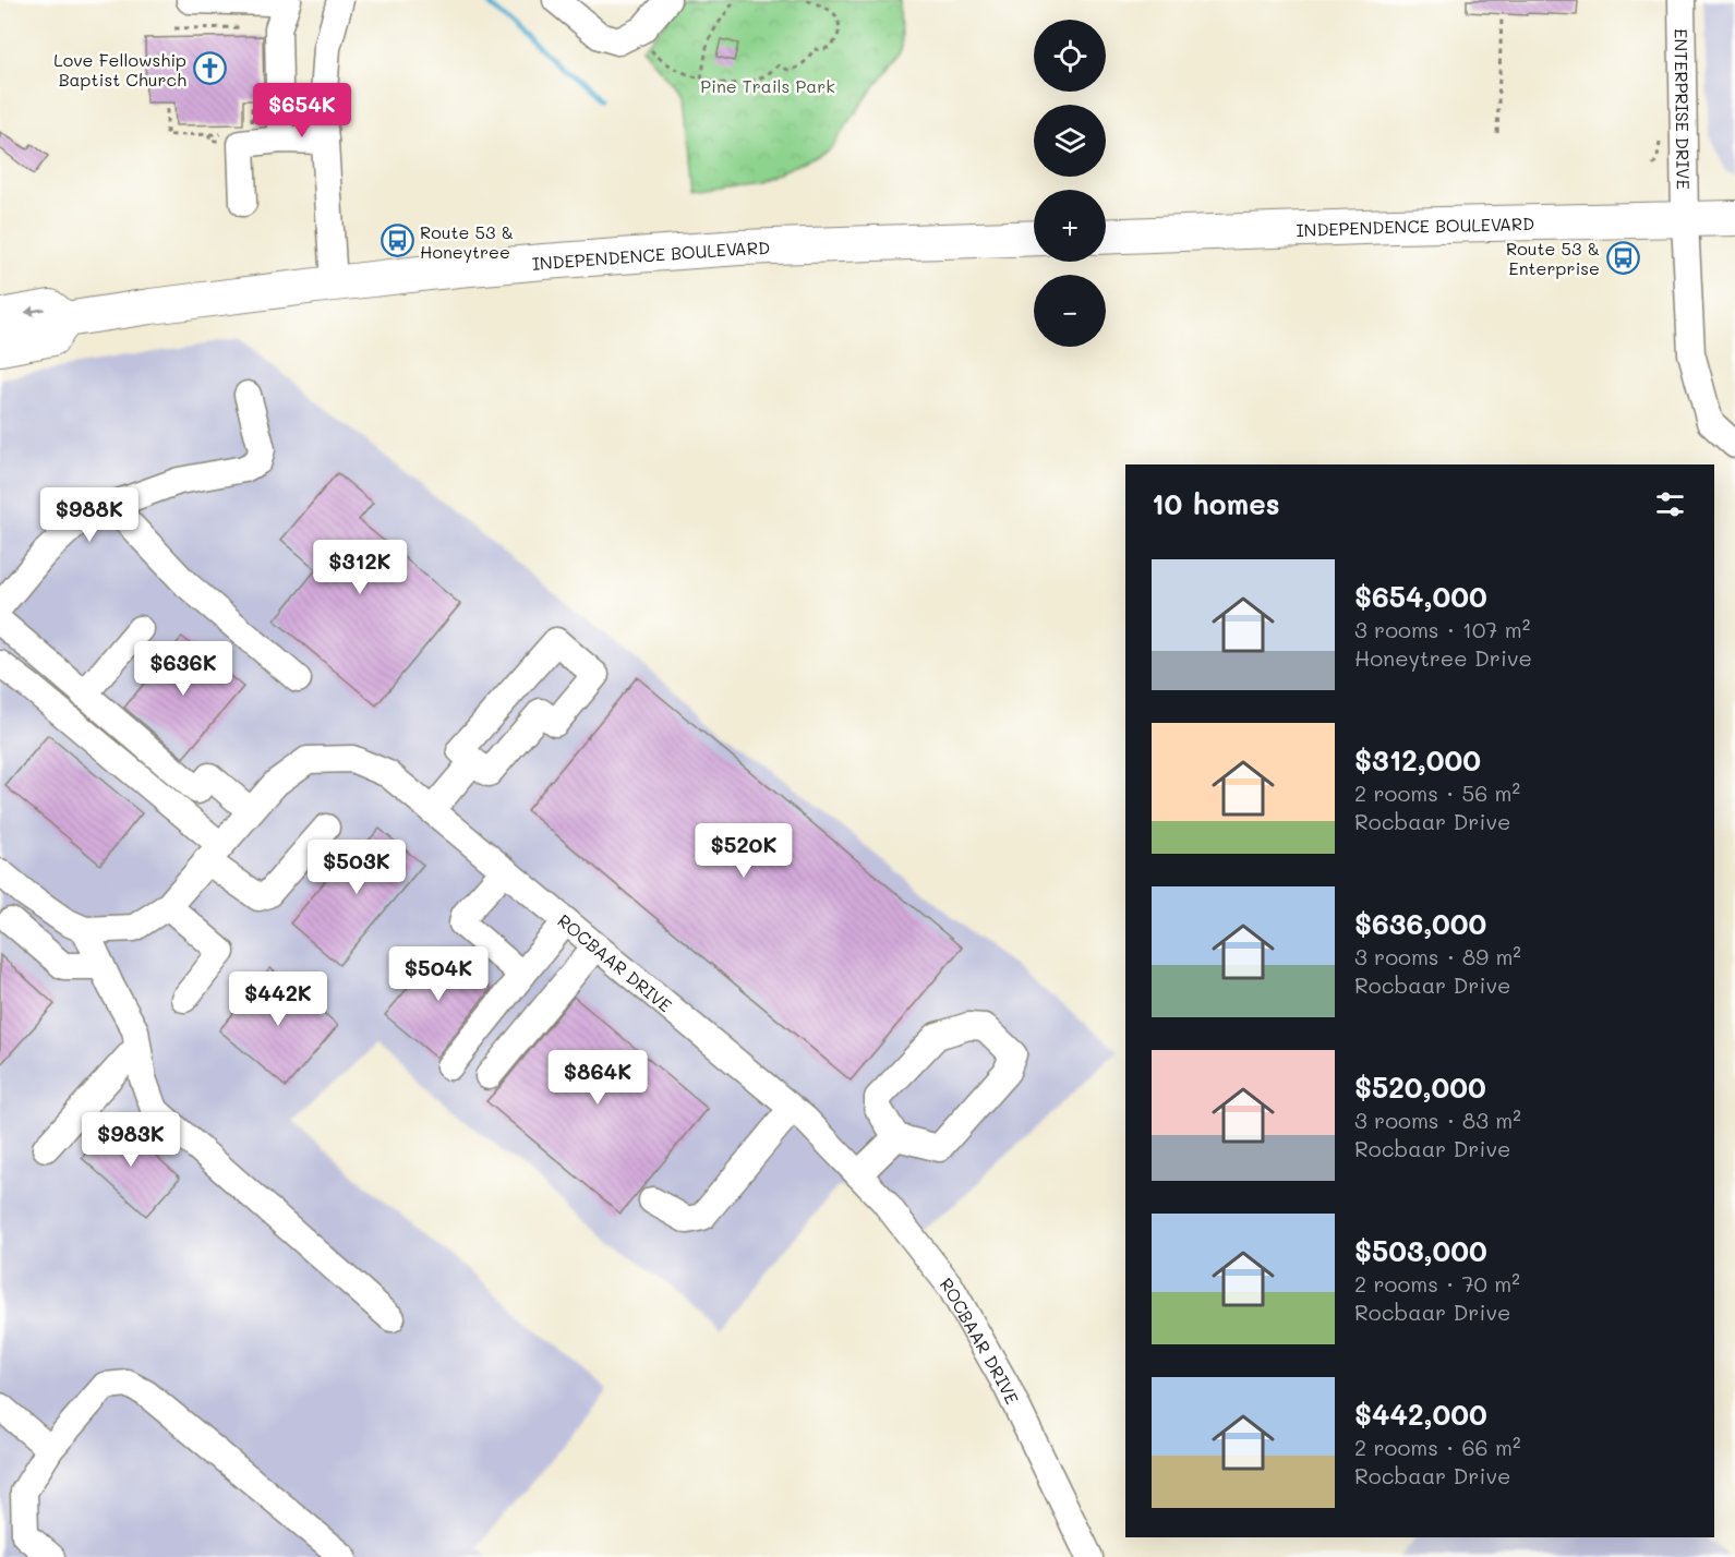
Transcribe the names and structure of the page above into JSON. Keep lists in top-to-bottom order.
{
  "streets": {
    "main road": ["INDEPENDENCE BOULEVARD"],
    "street": ["ENTERPRISE DRIVE", "ROCBAAR DRIVE"]
  },
  "crossings": [
    ["ENTERPRISE DRIVE", "INDEPENDENCE BOULEVARD"]
  ],
  "parks": ["Pine Trails Park"],
  "places": {
    "church": ["Love Fellowship Baptist Church"],
    "bus stop": ["Route 53 & Honeytree", "Route 53 & Enterprise"]
  },
  "page": {
    "map_buttons": ["+", "−"],
    "price": [
      "$654K",
      "$988K",
      "$312K",
      "$636K",
      "$520K",
      "$503K",
      "$504K",
      "$442K",
      "$864K",
      "$983K"
    ],
    "heading": "10 homes",
    "list": [
      {
        "name": "$654,000",
        "note": "3 rooms · 107 m² · Honeytree Drive"
      },
      {
        "name": "$312,000",
        "note": "2 rooms · 56 m² · Rocbaar Drive"
      },
      {
        "name": "$636,000",
        "note": "3 rooms · 89 m² · Rocbaar Drive"
      },
      {
        "name": "$520,000",
        "note": "3 rooms · 83 m² · Rocbaar Drive"
      },
      {
        "name": "$503,000",
        "note": "2 rooms · 70 m² · Rocbaar Drive"
      },
      {
        "name": "$442,000",
        "note": "2 rooms · 66 m² · Rocbaar Drive"
      }
    ]
  }
}
